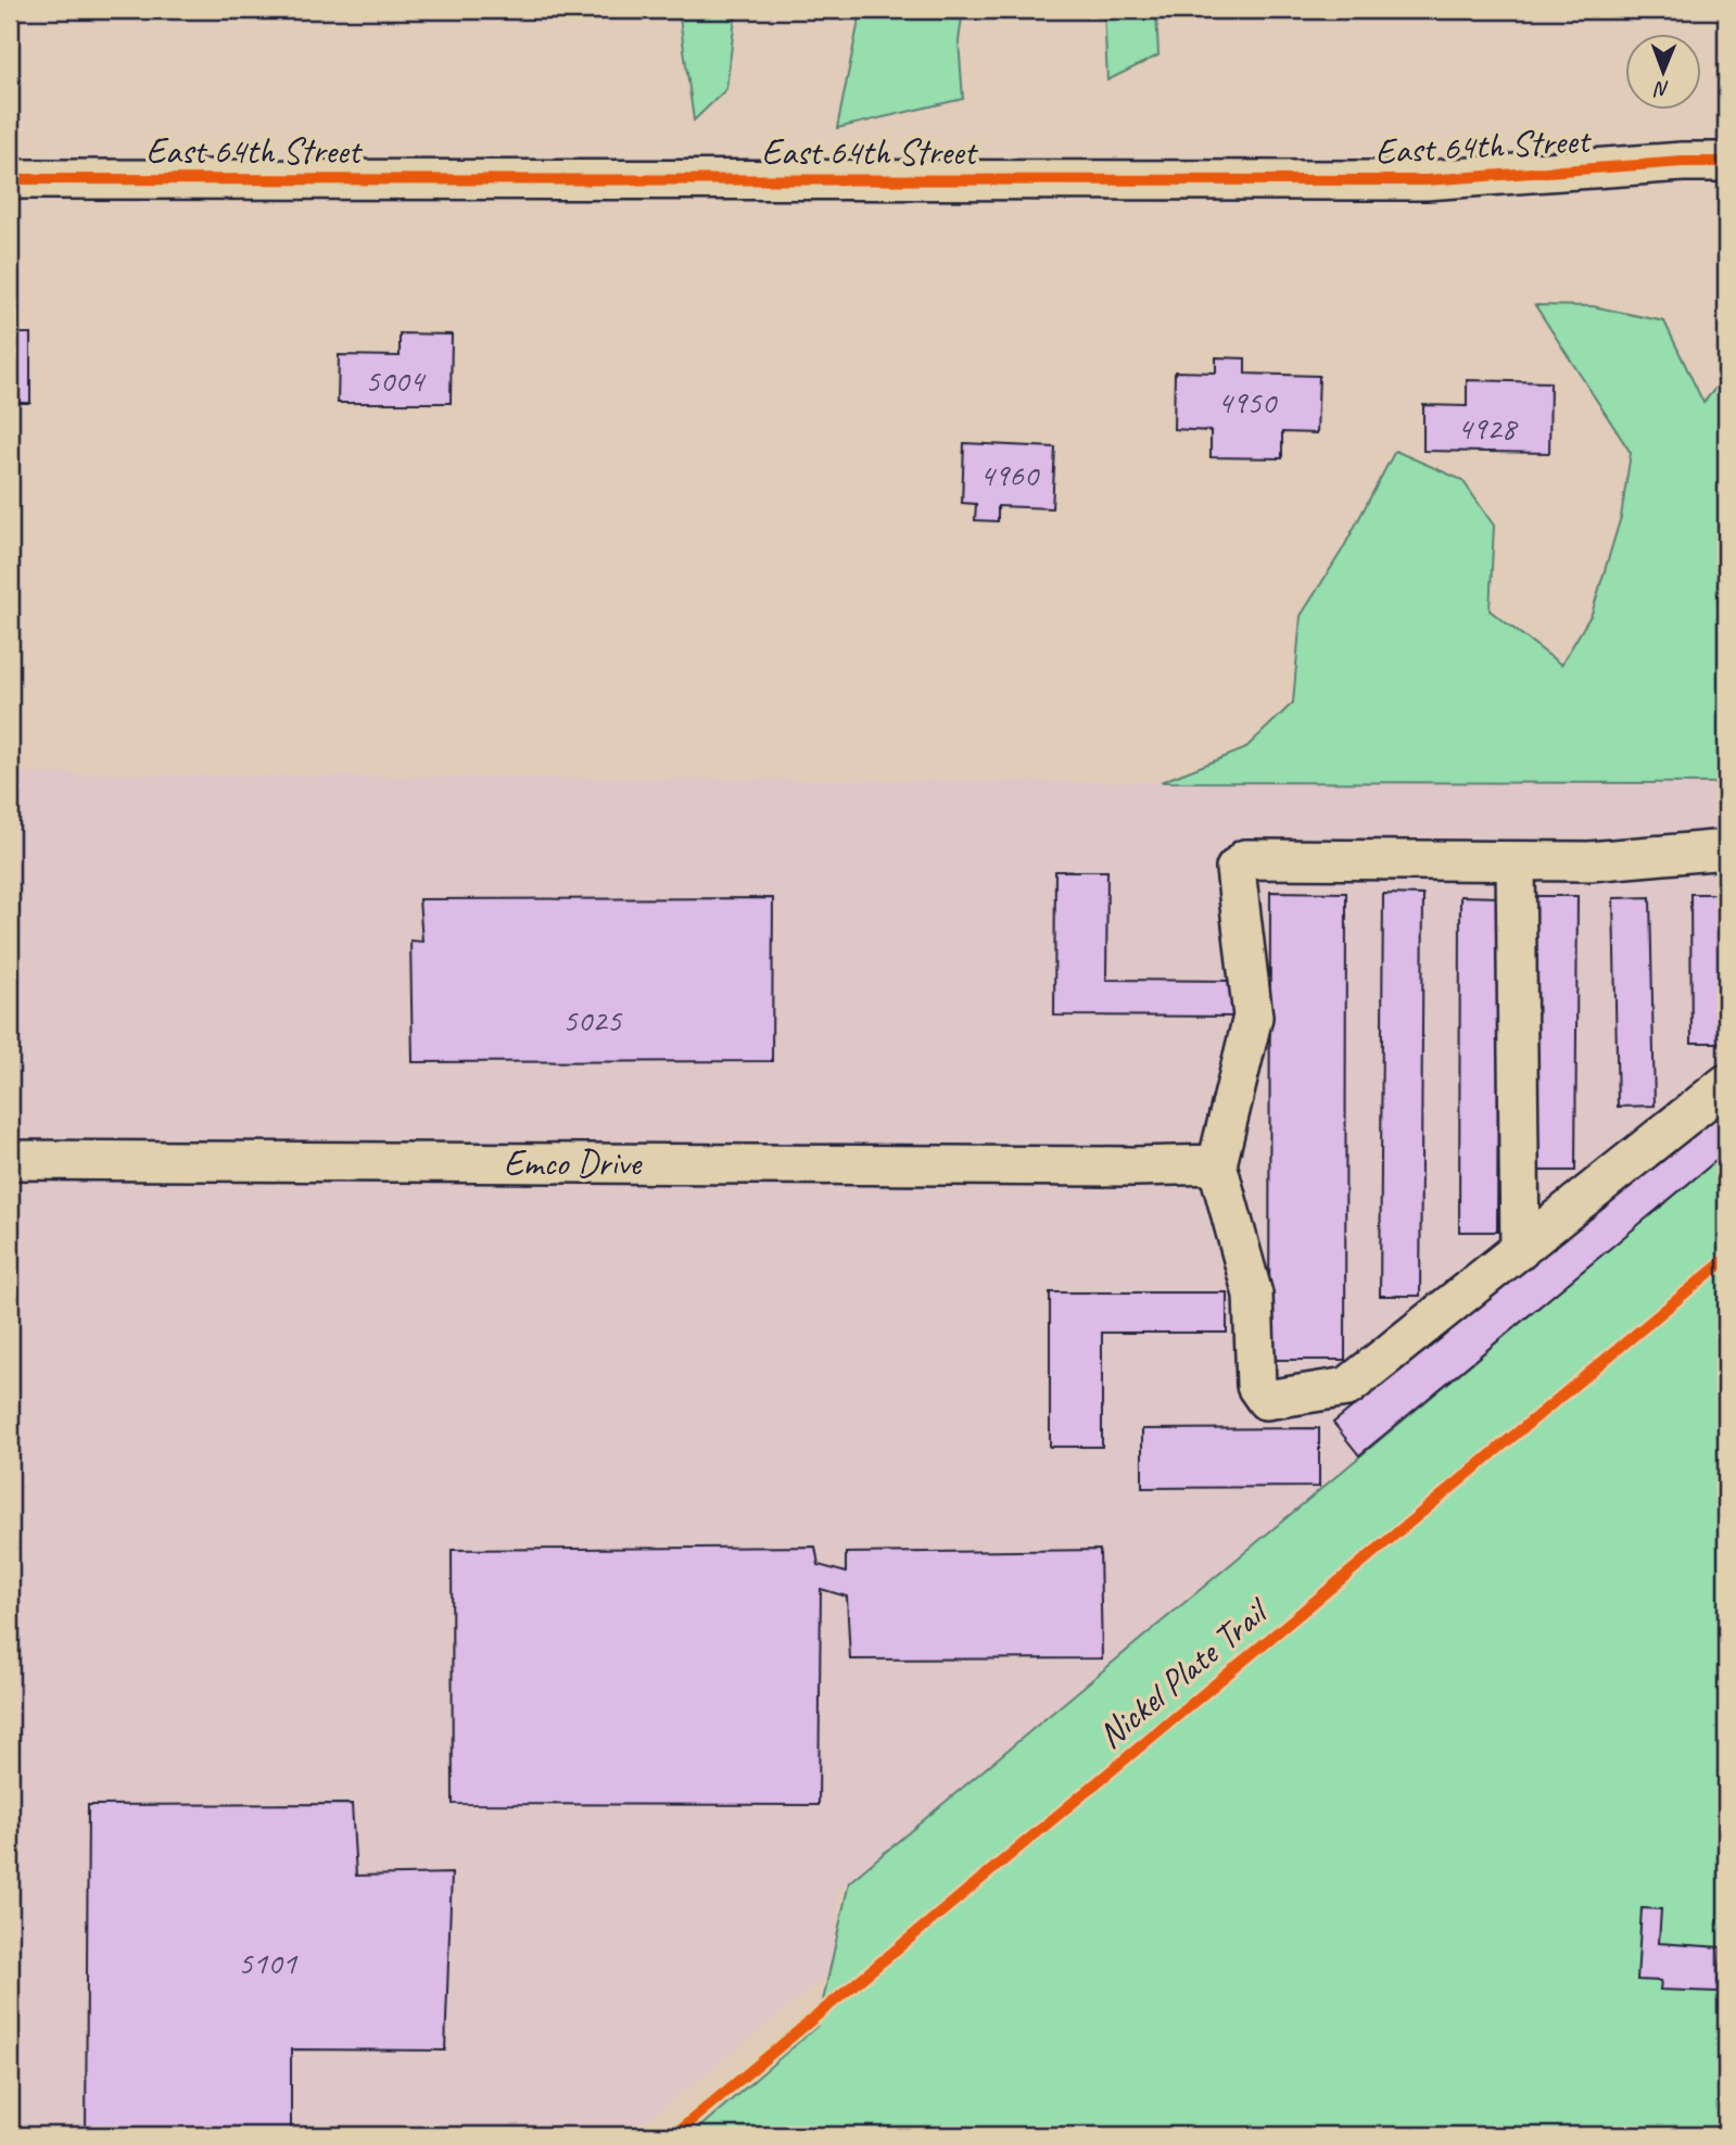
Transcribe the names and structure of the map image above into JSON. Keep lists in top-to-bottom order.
{
  "streets": {
    "street": ["East 64th Street", "Emco Drive"],
    "cycle path": ["Nickel Plate Trail"]
  },
  "house_numbers": [
    "5004",
    "4950",
    "4928",
    "4960",
    "5025",
    "5101"
  ],
  "north": "bottom"
}
